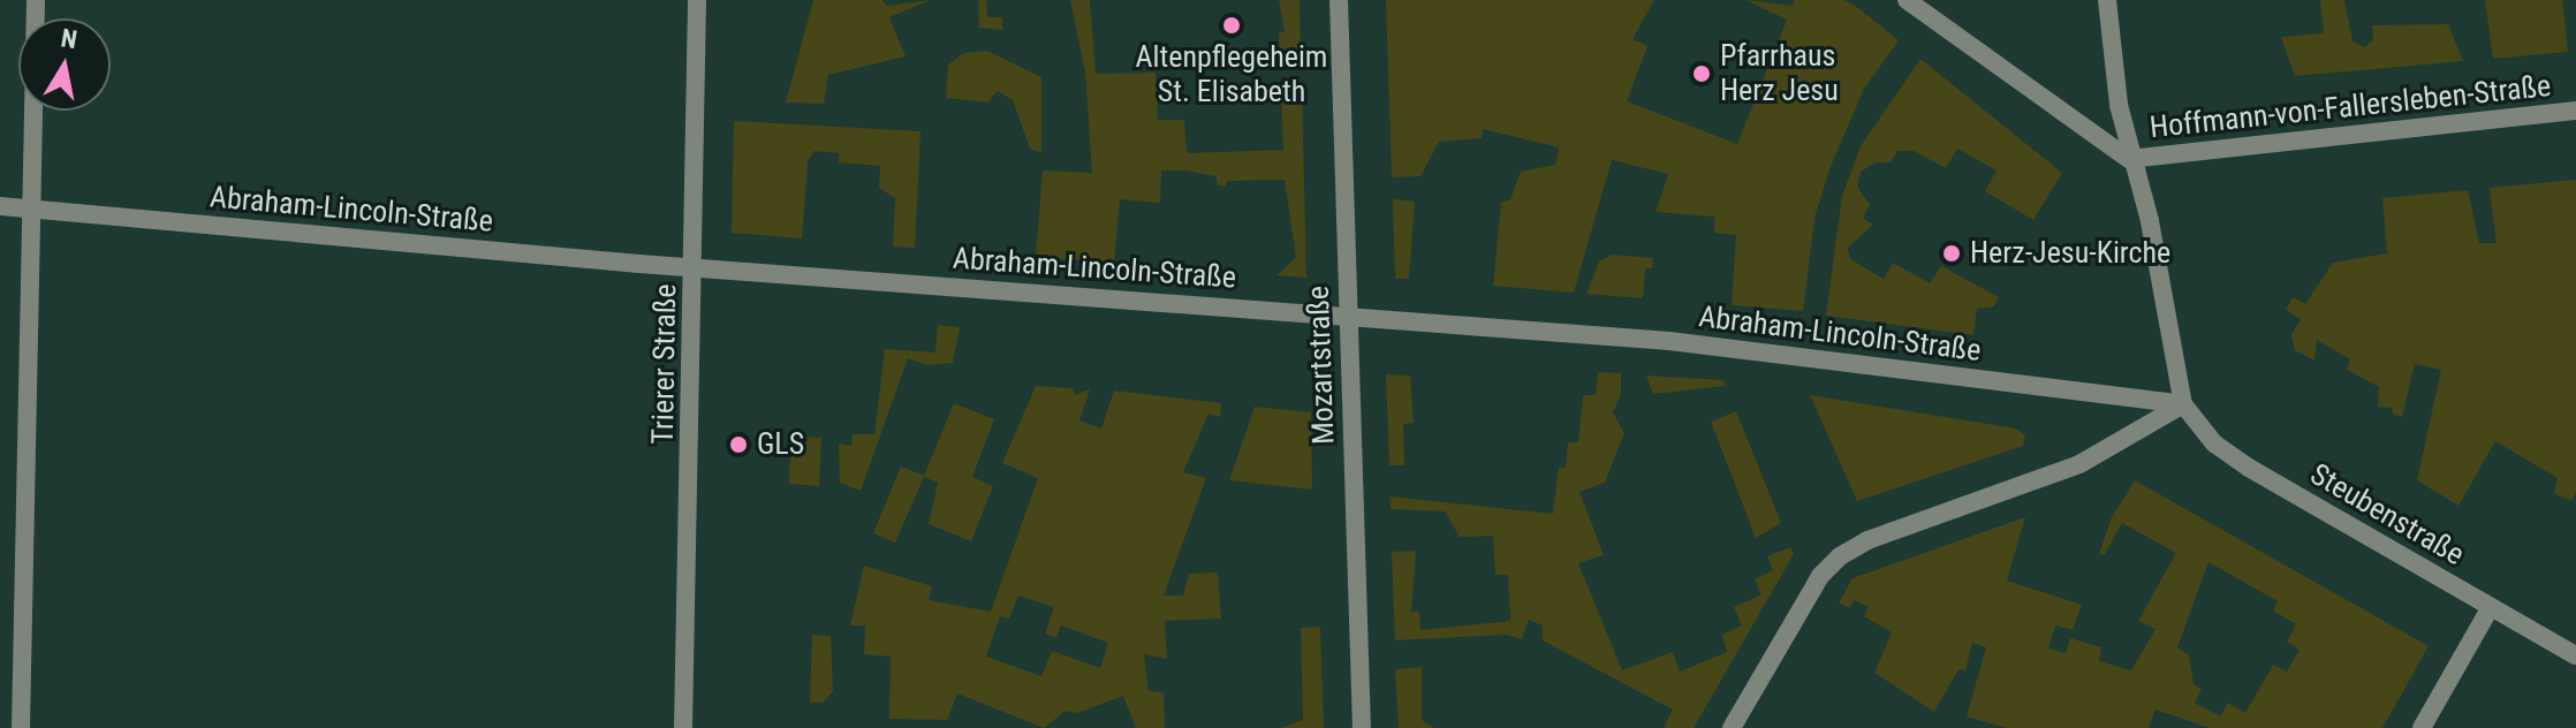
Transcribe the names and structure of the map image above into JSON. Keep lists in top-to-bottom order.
{
  "streets": {
    "street": [
      "Hoffmann-von-Fallersleben-Straße",
      "Abraham-Lincoln-Straße",
      "Trierer Straße",
      "Mozartstraße",
      "Steubenstraße"
    ]
  },
  "crossings": [
    ["Abraham-Lincoln-Straße", "Trierer Straße"],
    ["Abraham-Lincoln-Straße", "Mozartstraße"],
    ["Abraham-Lincoln-Straße", "Steubenstraße"]
  ],
  "places": [
    "Altenpflegeheim St. Elisabeth",
    "Pfarrhaus Herz Jesu",
    "Herz-Jesu-Kirche",
    "GLS"
  ],
  "north": "top"
}
